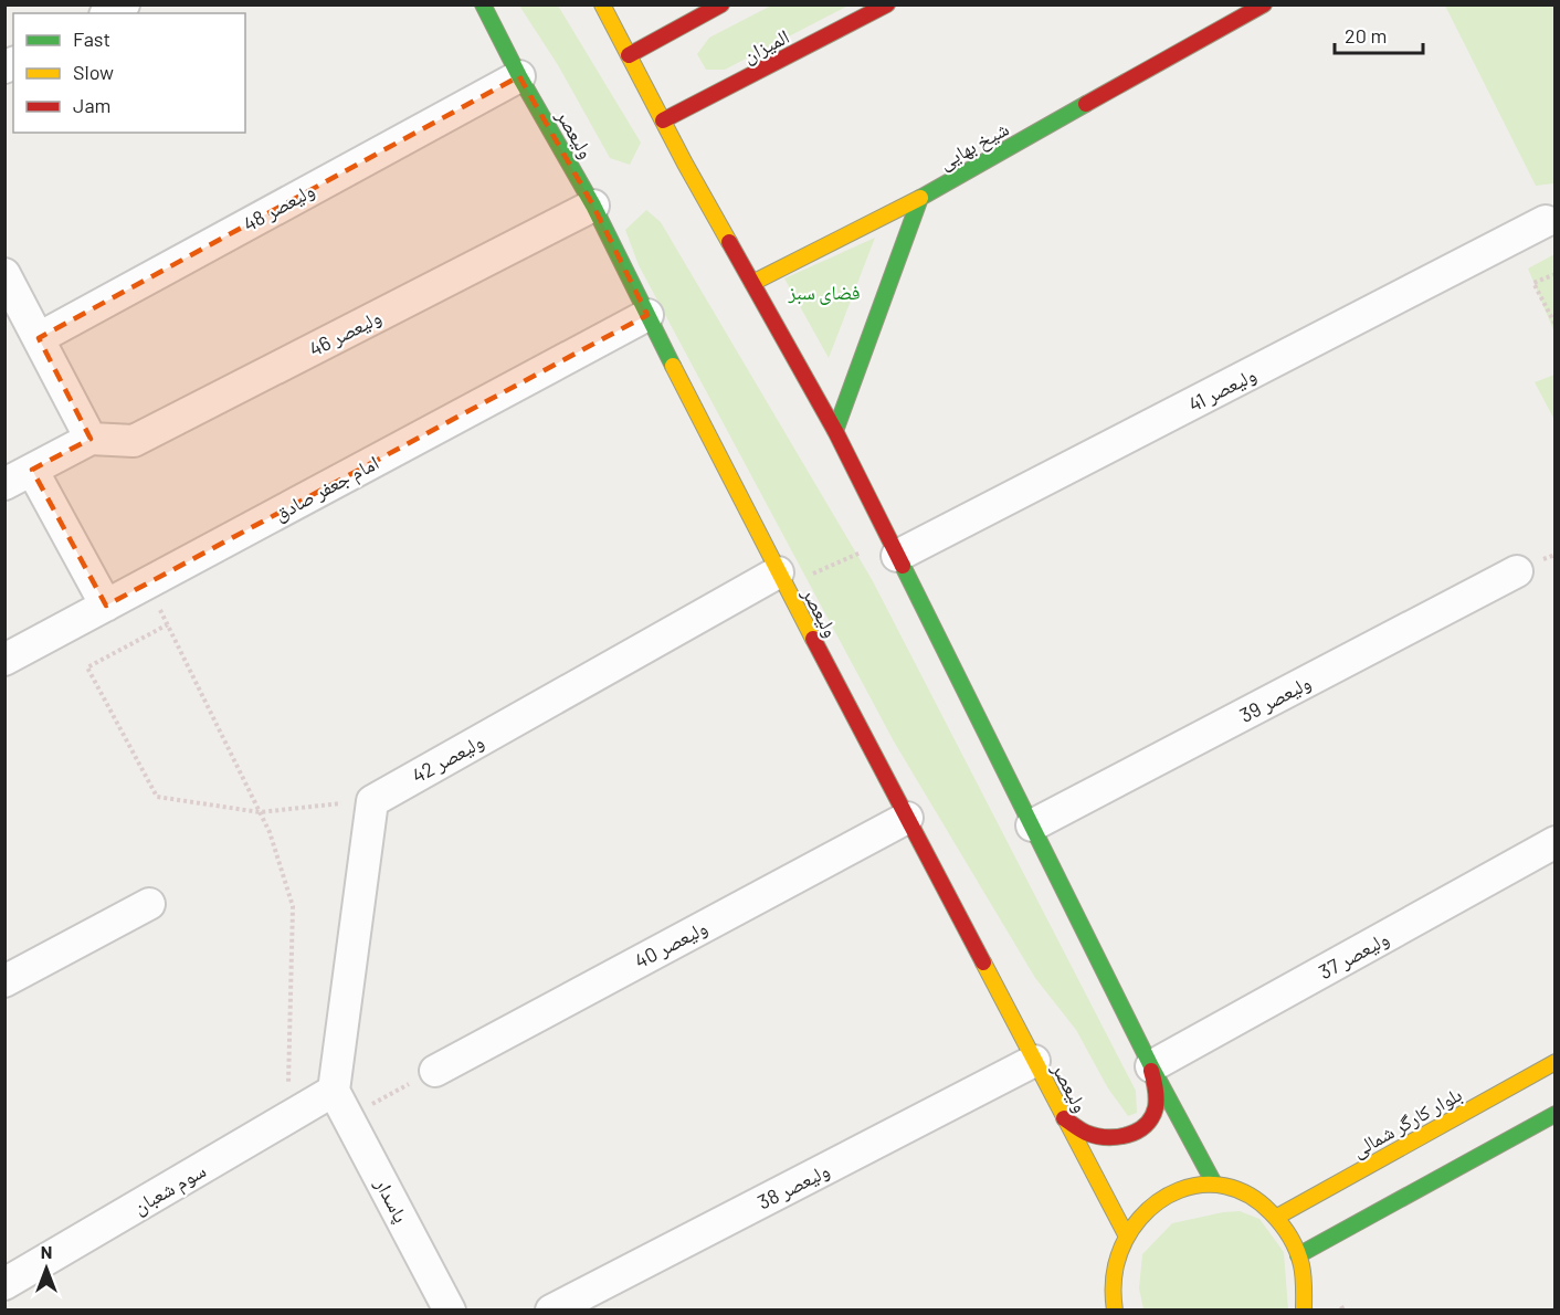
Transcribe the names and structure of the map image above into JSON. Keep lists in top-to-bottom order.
{
  "streets": {
    "main road": [
      "المیزان",
      "ولیعصر",
      "شیخ بهایی",
      "بلوار کارگر شمالی"
    ],
    "street": [
      "ولیعصر 48",
      "ولیعصر 46",
      "ولیعصر 41",
      "امام جعفر صادق",
      "ولیعصر 39",
      "ولیعصر 42",
      "ولیعصر 40",
      "ولیعصر 37",
      "ولیعصر 38",
      "سوم شعبان",
      "پاسدار"
    ]
  },
  "crossings": [
    ["ولیعصر", "ولیعصر 48"],
    ["ولیعصر", "ولیعصر 46"],
    ["ولیعصر", "امام جعفر صادق"],
    ["ولیعصر", "ولیعصر 42"],
    ["ولیعصر", "ولیعصر 40"],
    ["ولیعصر", "ولیعصر 38"],
    ["سوم شعبان", "پاسدار"]
  ],
  "parks": ["فضای سبز"],
  "legend": ["Fast", "Slow", "Jam"],
  "scale_bar": "20 m",
  "north": "top"
}
